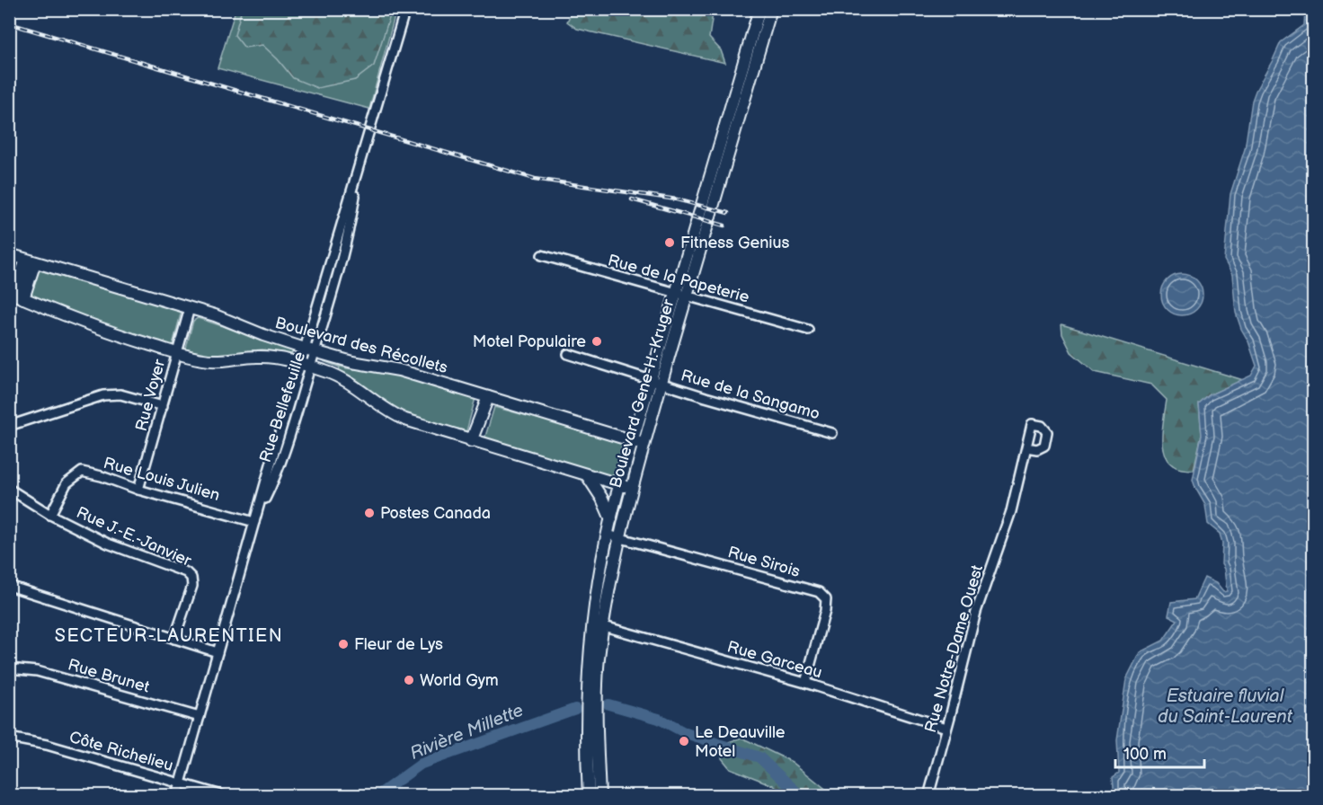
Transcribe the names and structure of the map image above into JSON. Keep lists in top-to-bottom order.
{
  "streets": {
    "main road": ["Boulevard des Récollets", "Boulevard Gene-H.-Kruger"],
    "street": [
      "Rue de la Papeterie",
      "Rue de la Sangamo",
      "Rue Voyer",
      "Rue Bellefeuille",
      "Rue Louis Julien",
      "Rue J.-E.-Janvier",
      "Rue Sirois",
      "Rue Notre-Dame Ouest",
      "Rue Garceau",
      "Rue Brunet",
      "Côte Richelieu"
    ]
  },
  "crossings": [
    ["Rue de la Papeterie", "Boulevard Gene-H.-Kruger"],
    ["Boulevard des Récollets", "Boulevard Gene-H.-Kruger"],
    ["Boulevard des Récollets", "Rue Voyer"],
    ["Boulevard des Récollets", "Rue Bellefeuille"],
    ["Boulevard Gene-H.-Kruger", "Rue de la Sangamo"],
    ["Boulevard Gene-H.-Kruger", "Rue Sirois"],
    ["Boulevard Gene-H.-Kruger", "Rue Garceau"],
    ["Rue Voyer", "Rue Louis Julien"],
    ["Rue Bellefeuille", "Rue Louis Julien"],
    ["Rue Bellefeuille", "Rue Brunet"],
    ["Rue Bellefeuille", "Côte Richelieu"],
    ["Rue Louis Julien", "Rue J.-E.-Janvier"],
    ["Rue Sirois", "Rue Garceau"],
    ["Rue Notre-Dame Ouest", "Rue Garceau"]
  ],
  "districts": ["SECTEUR-LAURENTIEN"],
  "water": ["Estuaire fluvial du Saint-Laurent", "Rivière Millette"],
  "places": [
    "Fitness Genius",
    "Motel Populaire",
    "Postes Canada",
    "Fleur de Lys",
    "World Gym",
    "Le Deauville Motel"
  ],
  "scale_bar": "100 m"
}
